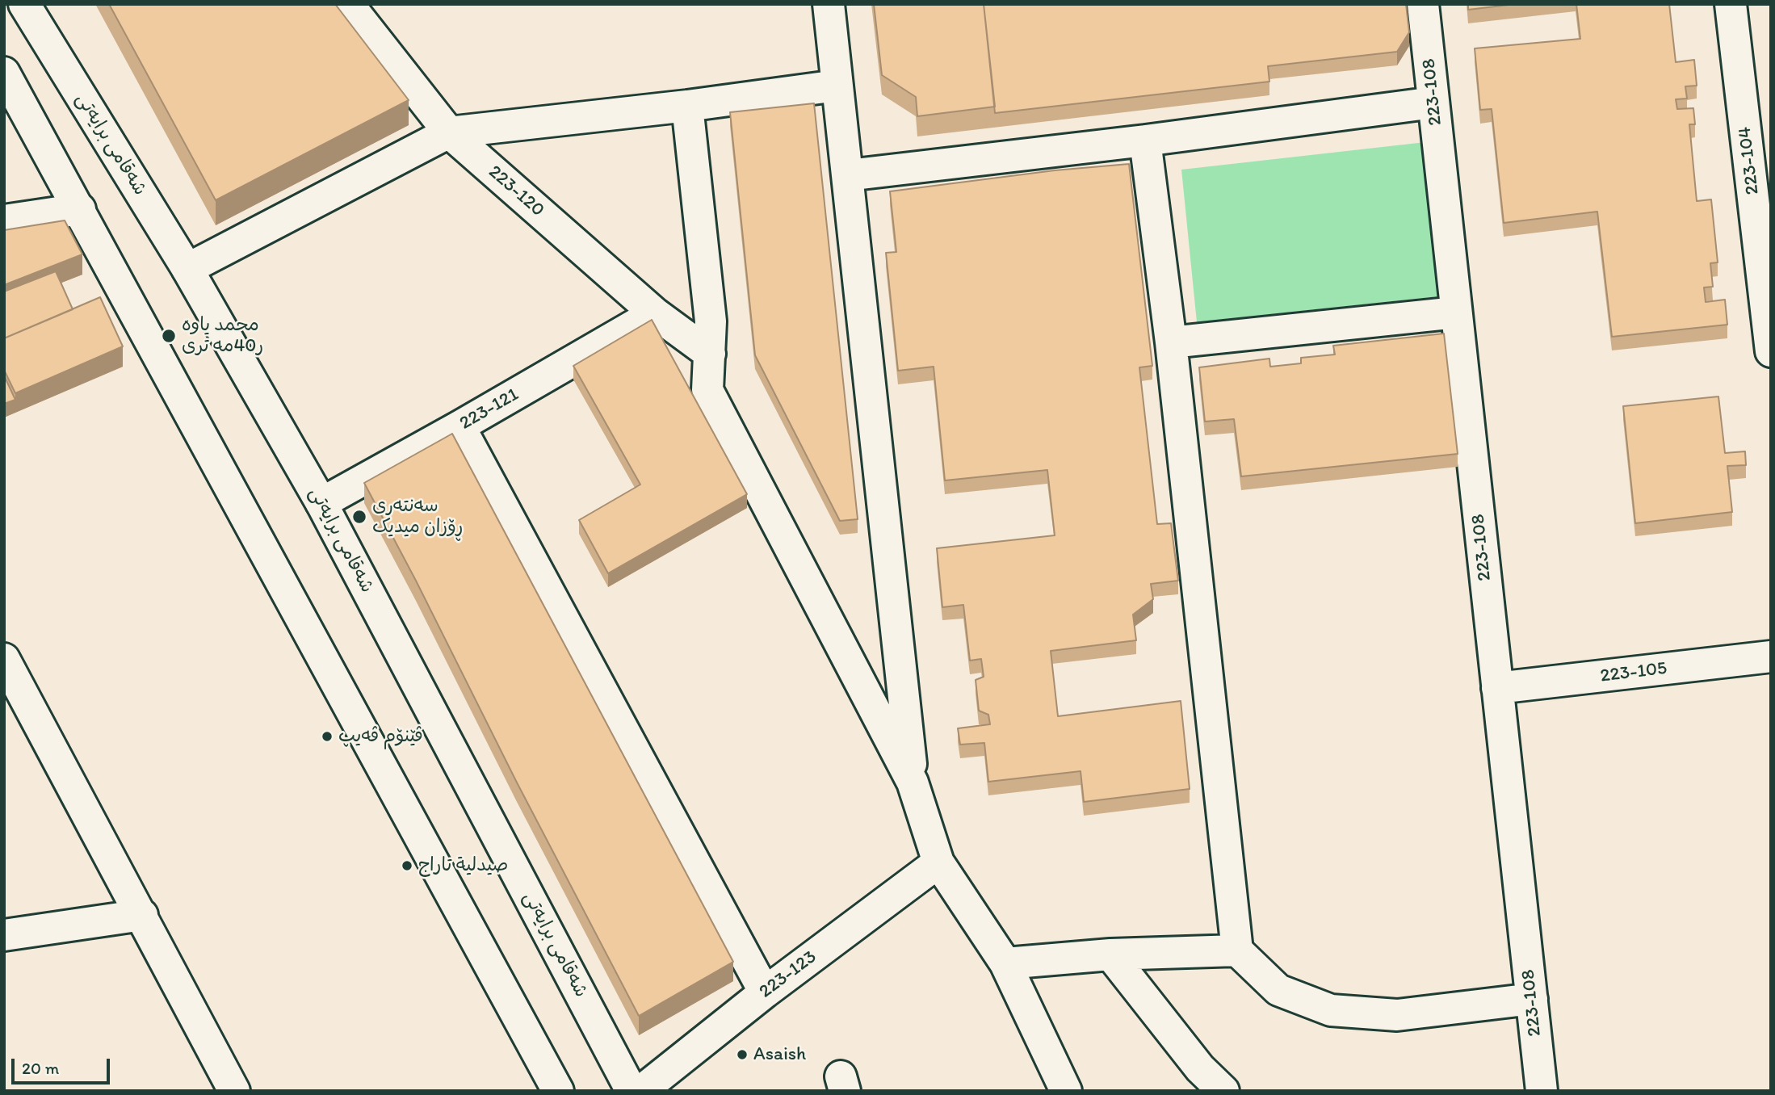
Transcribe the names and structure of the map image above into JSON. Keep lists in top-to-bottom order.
{
  "streets": {
    "street": [
      "223-108",
      "شەقامی برایەتی",
      "223-104",
      "223-120",
      "223-121",
      "223-105",
      "223-123"
    ]
  },
  "crossings": [
    ["223-108", "223-105"],
    ["شەقامی برایەتی", "223-121"],
    ["223-120", "223-121"]
  ],
  "places": [
    "محمد ياوه ر40مه ترى",
    "سەنتەری ڕۆزان میدیک",
    "ڤێنۆم ڤەیپ",
    "صيدلية تاراج",
    "Asaish"
  ],
  "scale_bar": "20 m"
}
